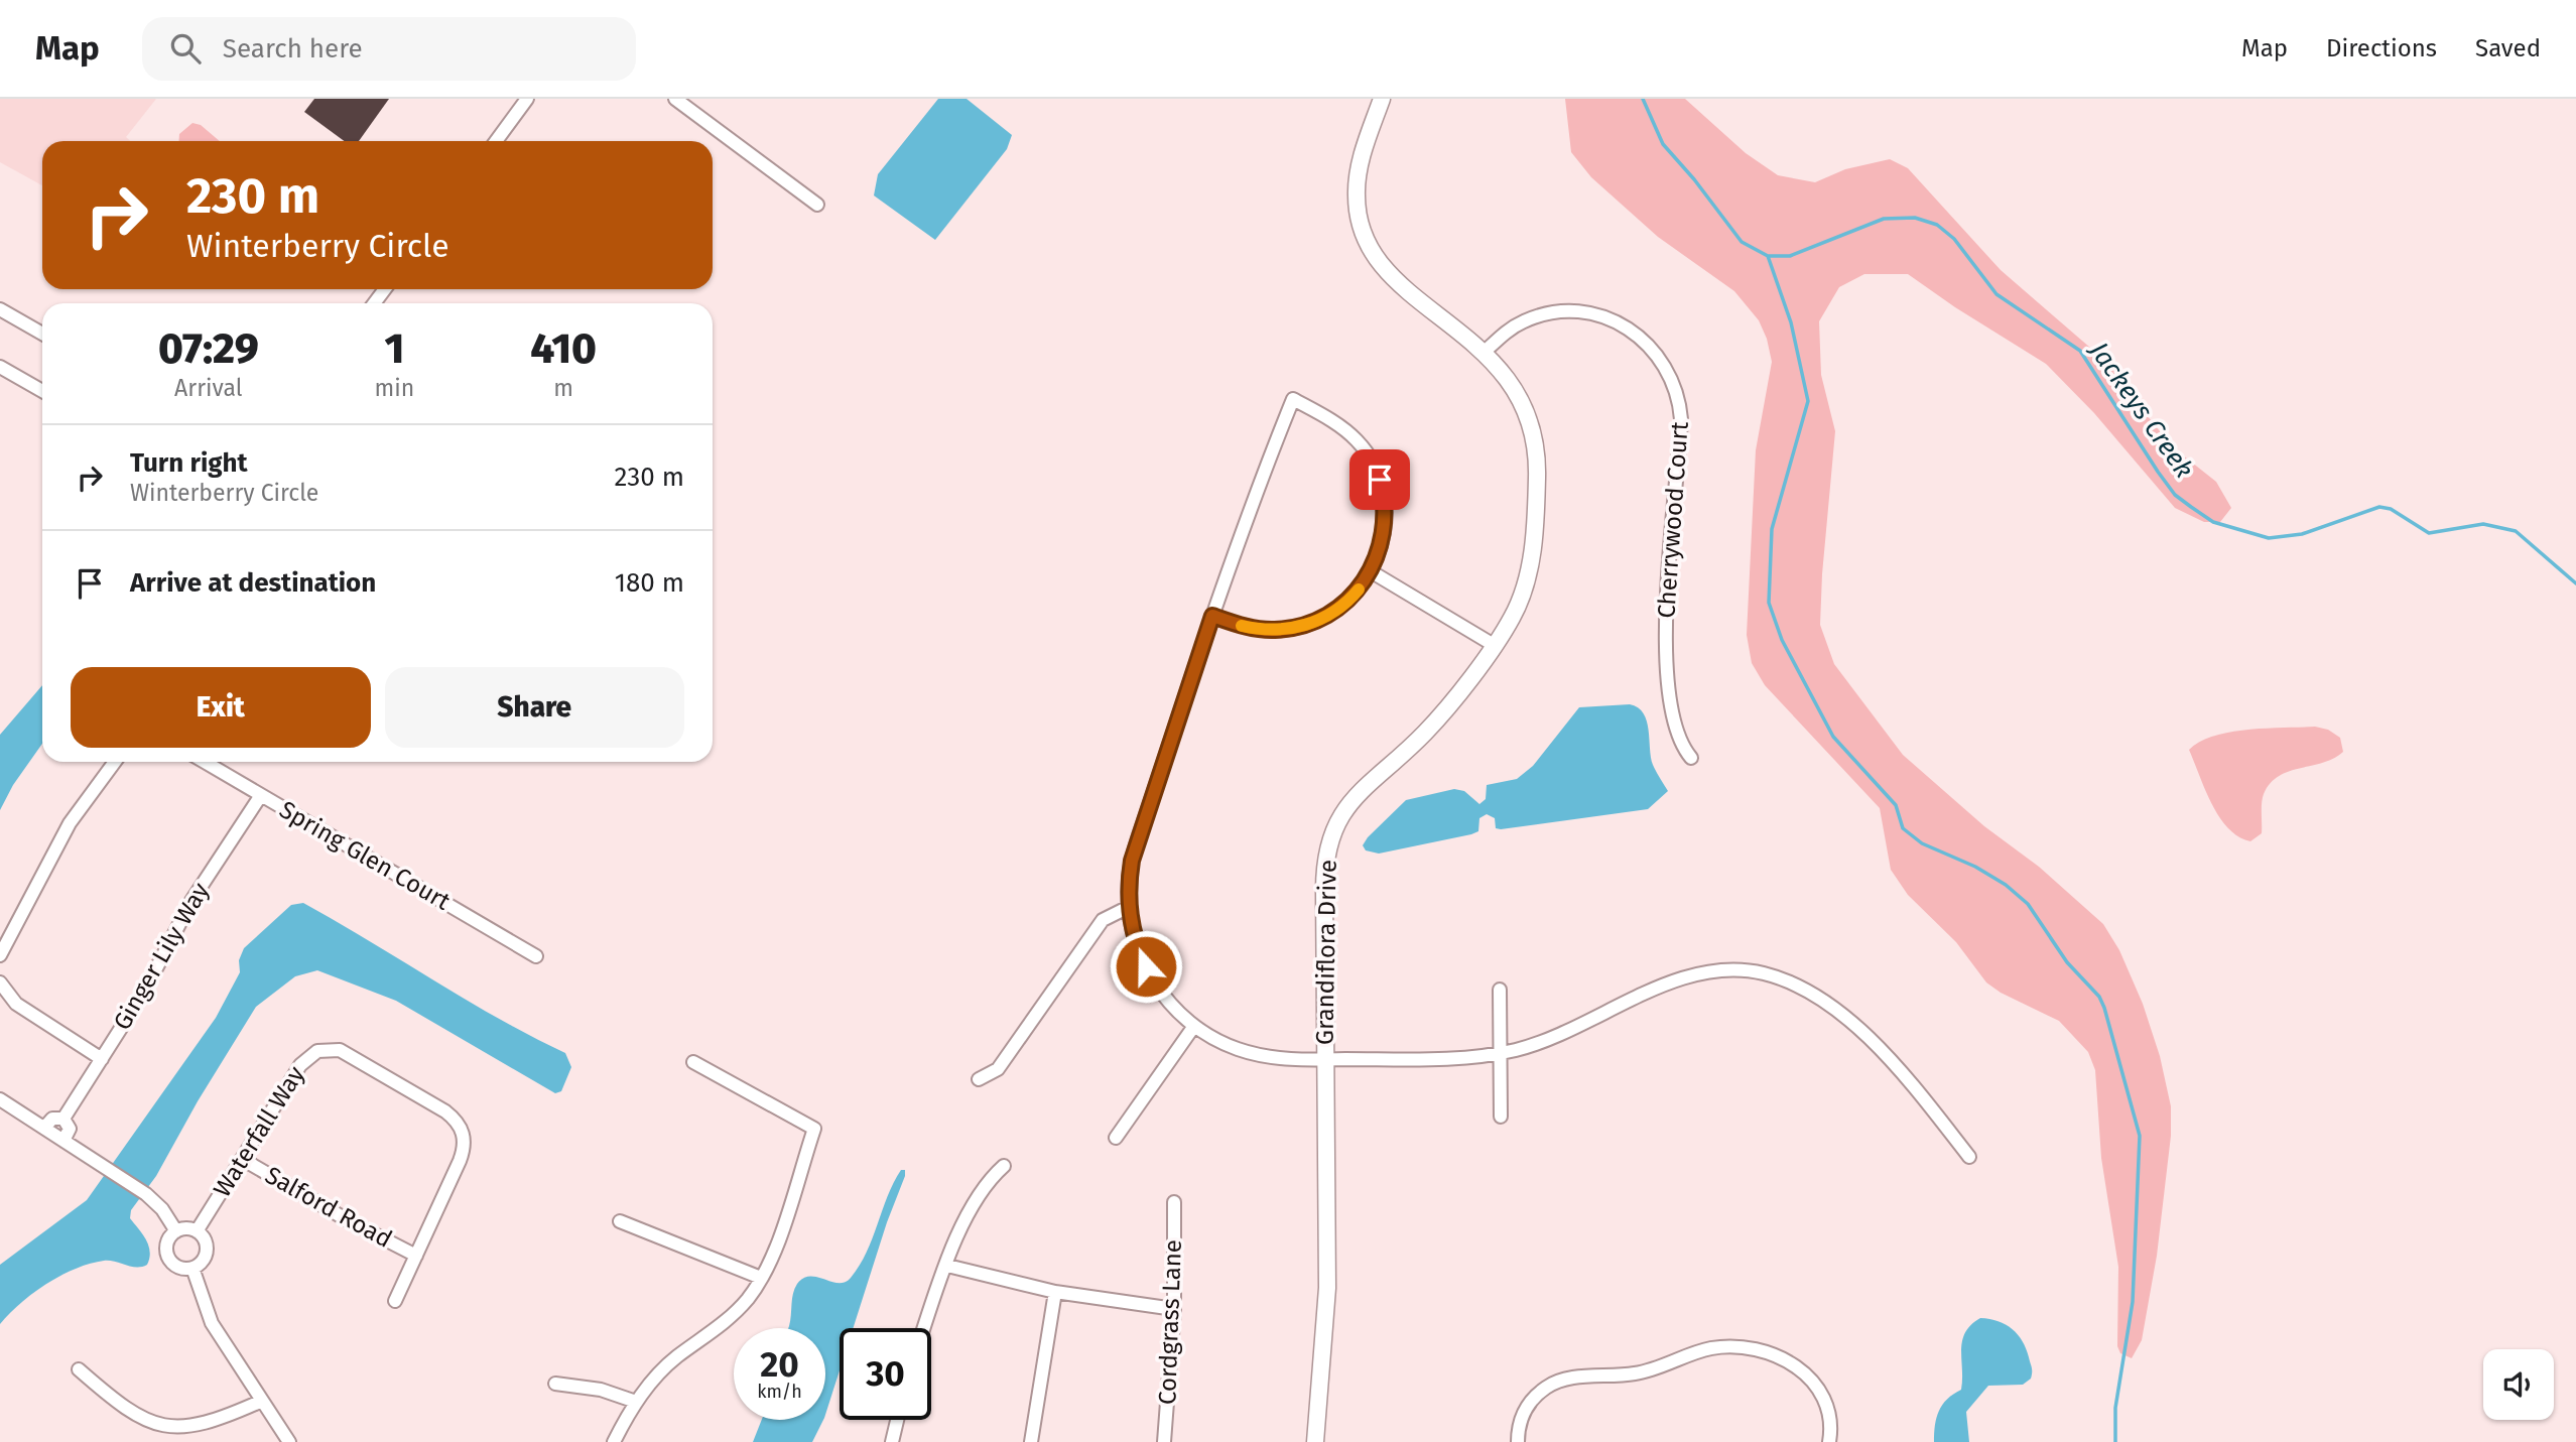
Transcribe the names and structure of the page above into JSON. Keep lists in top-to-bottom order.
{
  "streets": {
    "street": [
      "Cherrywood Court",
      "Spring Glen Court",
      "Grandiflora Drive",
      "Ginger Lily Way",
      "Waterfall Way",
      "Salford Road",
      "Cordgrass Lane"
    ]
  },
  "crossings": [
    ["Cherrywood Court", "Grandiflora Drive"],
    ["Spring Glen Court", "Ginger Lily Way"],
    ["Waterfall Way", "Salford Road"]
  ],
  "water": ["Jackeys Creek"],
  "page": {
    "header": "Map",
    "search": "Search here",
    "nav": ["Map", "Directions", "Saved"],
    "turn": ["230 m", "Winterberry Circle"],
    "eta": [
      "07:29",
      "Arrival",
      "1",
      "min",
      "410",
      "m"
    ],
    "list": [
      {
        "name": "Turn right",
        "note": "Winterberry Circle",
        "value": "230 m"
      },
      {
        "name": "Arrive at destination",
        "value": "180 m"
      }
    ],
    "buttons": ["Exit", "Share"],
    "speed": "20 km/h",
    "limit": "30"
  }
}
